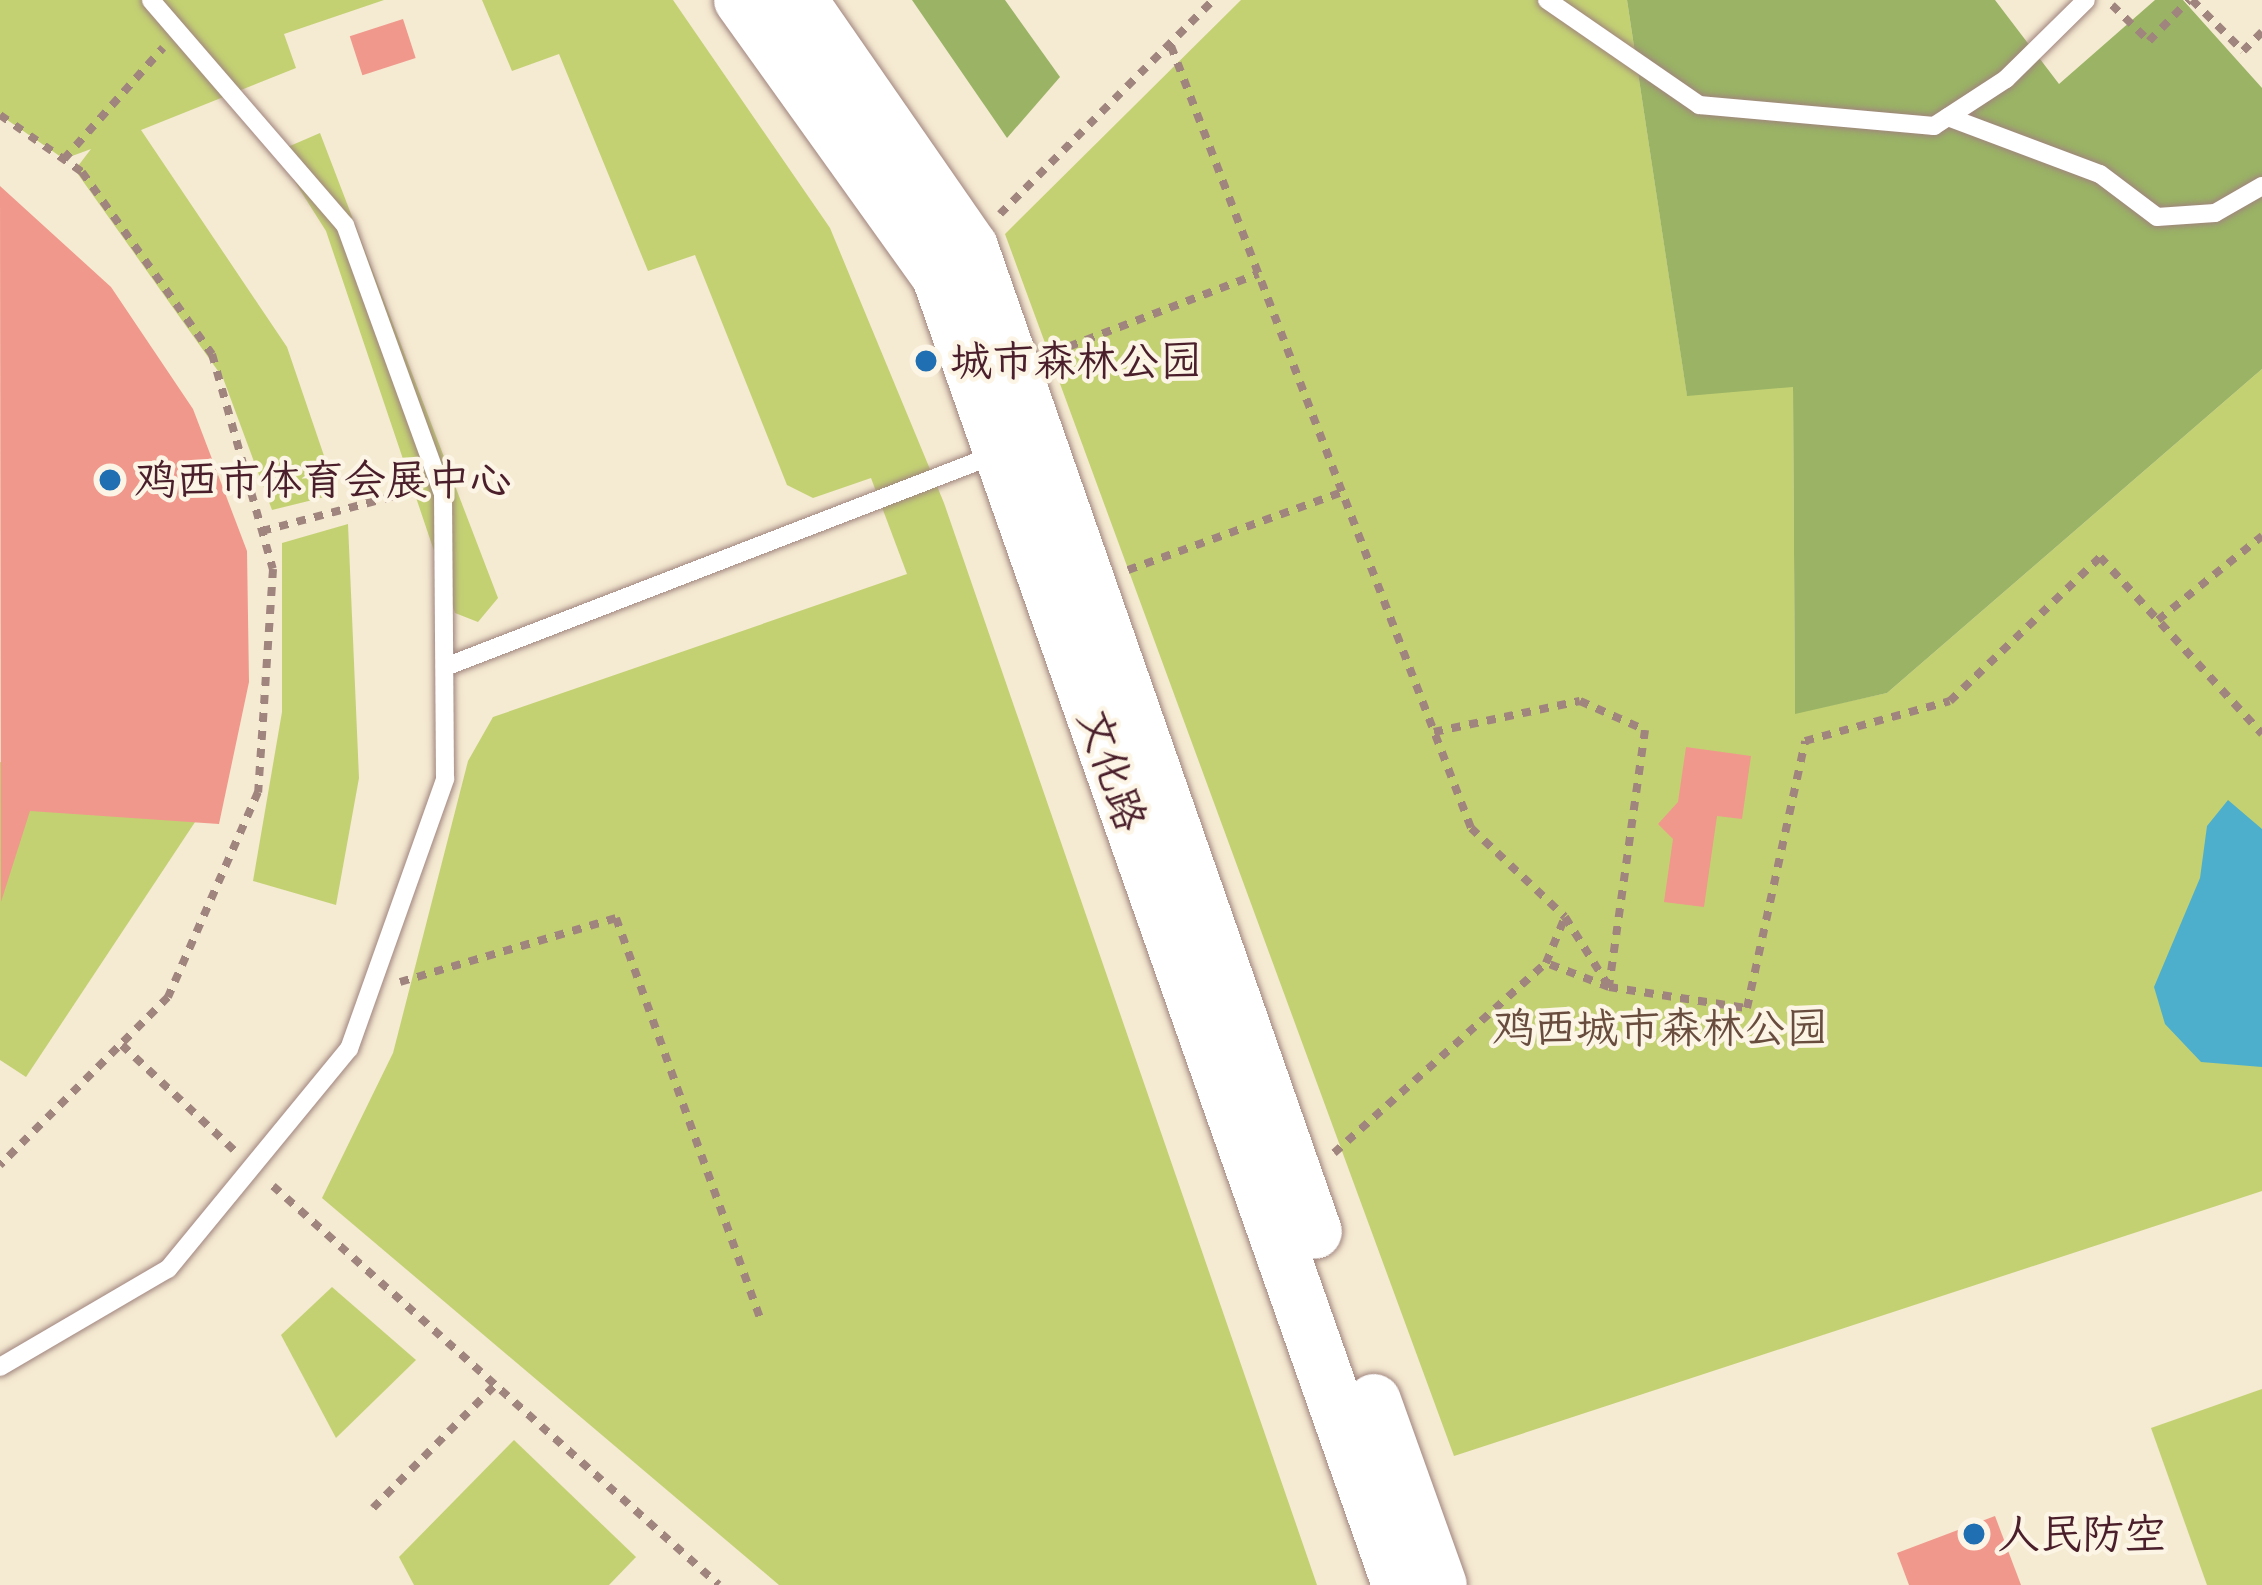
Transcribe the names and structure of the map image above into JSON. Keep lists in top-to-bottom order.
{
  "streets": {
    "main road": ["文化路"]
  },
  "parks": ["鸡西城市森林公园"],
  "places": ["城市森林公园", "鸡西市体育会展中心", "人民防空"]
}
